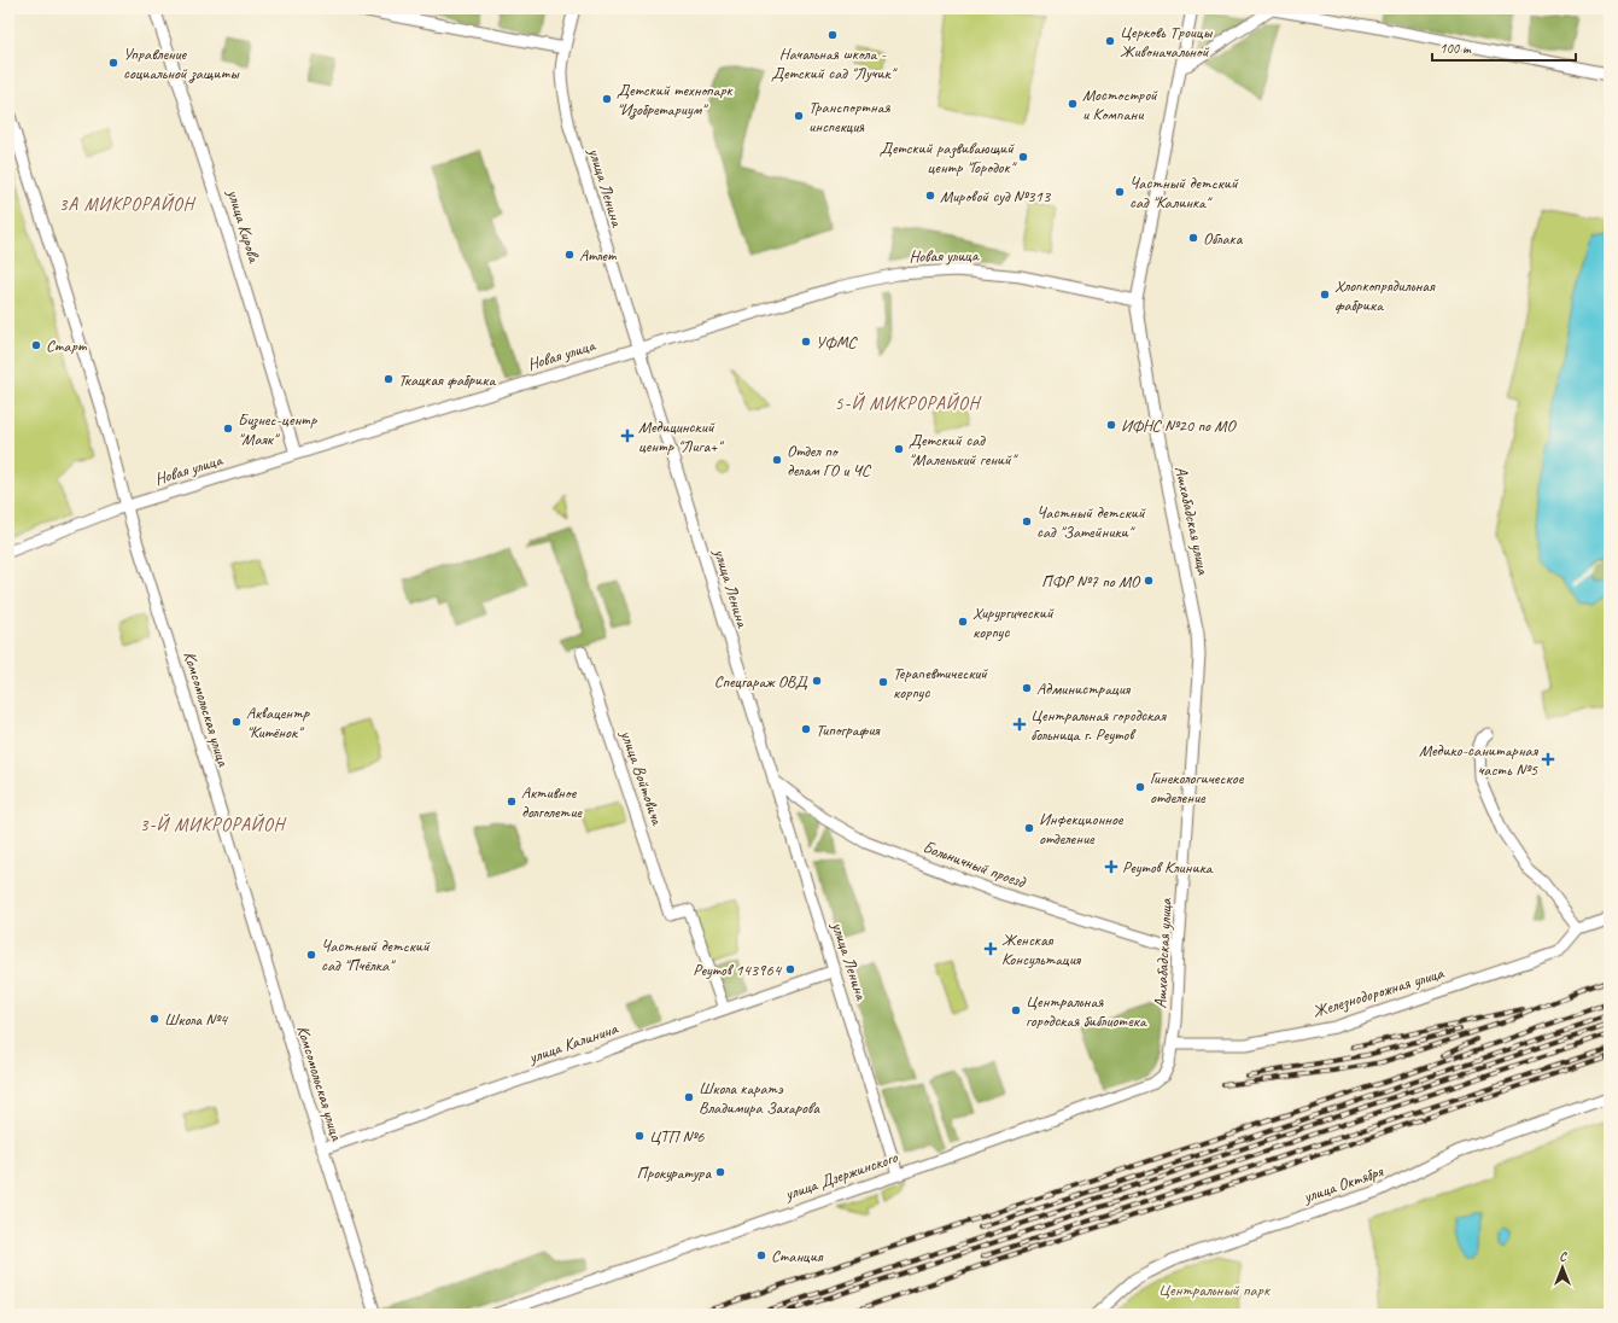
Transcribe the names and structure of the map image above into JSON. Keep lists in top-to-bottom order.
{
  "streets": {
    "street": [
      "улица Ленина",
      "улица Кирова",
      "Новая улица",
      "Ашхабадская улица",
      "Комсомольская улица",
      "улица Войтовича",
      "Больничный проезд",
      "Железнодорожная улица",
      "улица Калинина",
      "улица Дзержинского",
      "улица Октября"
    ]
  },
  "crossings": [
    ["улица Ленина", "Новая улица"],
    ["улица Ленина", "Больничный проезд"],
    ["улица Ленина", "улица Калинина"],
    ["улица Ленина", "улица Дзержинского"],
    ["улица Кирова", "Новая улица"],
    ["Новая улица", "Ашхабадская улица"],
    ["Новая улица", "Комсомольская улица"],
    ["Ашхабадская улица", "Больничный проезд"],
    ["Ашхабадская улица", "Железнодорожная улица"],
    ["Ашхабадская улица", "улица Дзержинского"],
    ["Комсомольская улица", "улица Калинина"],
    ["улица Войтовича", "улица Калинина"],
    ["Железнодорожная улица", "улица Дзержинского"]
  ],
  "districts": ["3А МИКРОРАЙОН", "5-Й МИКРОРАЙОН", "3-Й МИКРОРАЙОН"],
  "parks": ["Центральный парк"],
  "places": {
    "other": [
      "Начальная школа - Детский сад \"Лучик\"",
      "Церковь Троицы Живоначальной",
      "Управление социальной защиты",
      "Детский технопарк \"Изобретариум\"",
      "Мостострой и Компани",
      "Транспортная инспекция",
      "Детский развивающий центр \"Городок\"",
      "Частный детский сад \"Калинка\"",
      "Мировой суд №313",
      "Облака",
      "Атлет",
      "Хлопкопрядильная фабрика",
      "УФМС",
      "Старт",
      "Ткацкая фабрика",
      "ИФНС №20 по МО",
      "Бизнес-центр \"Маяк\"",
      "Детский сад \"Маленький гений\"",
      "Отдел по делам ГО и ЧС",
      "Частный детский сад \"Затейники\"",
      "ПФР №7 по МО",
      "Хирургический корпус",
      "Спецгараж ОВД",
      "Терапевтический корпус",
      "Администрация",
      "Аквацентр \"Китёнок\"",
      "Типография",
      "Гинекологическое отделение",
      "Активное долголетие",
      "Инфекционное отделение",
      "Частный детский сад \"Пчёлка\"",
      "Реутов 143964",
      "Центральная городская библиотека",
      "Школа №4",
      "Школа каратэ Владимира Захарова",
      "ЦТП №6",
      "Прокуратура",
      "Станция"
    ],
    "health": [
      "Медицинский центр \"Лига+\"",
      "Центральная городская больница г. Реутов",
      "Медико-санитарная часть №5",
      "Реутов Клиника",
      "Женская Консультация"
    ]
  },
  "scale_bar": "100 m",
  "north": "top"
}
